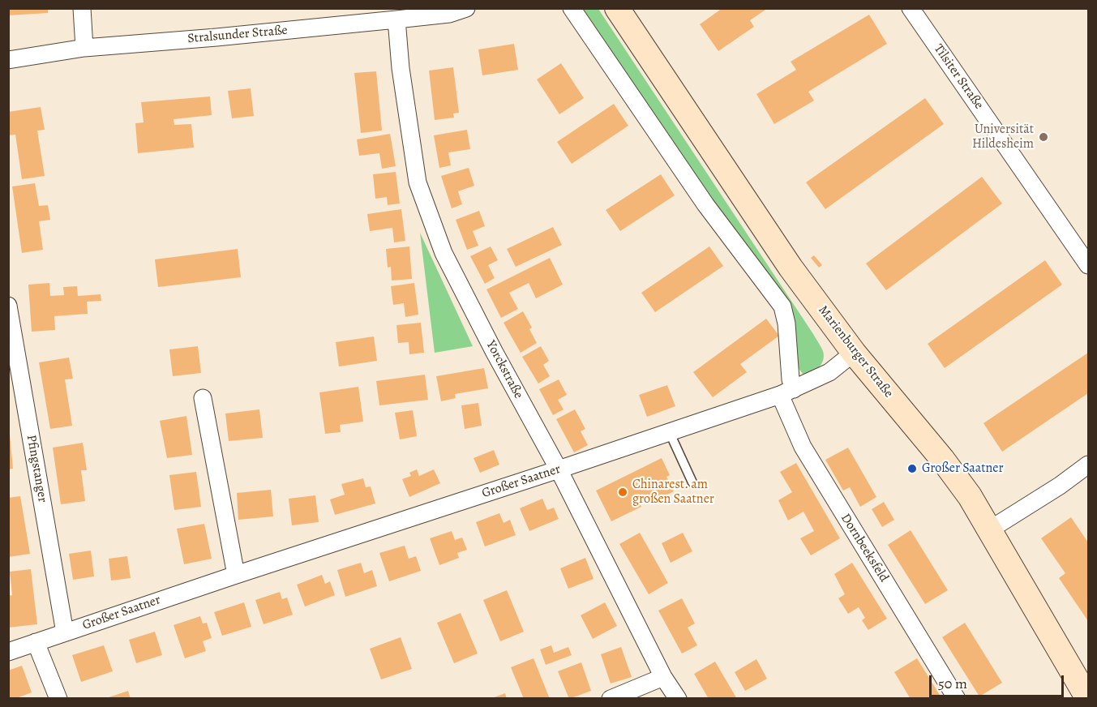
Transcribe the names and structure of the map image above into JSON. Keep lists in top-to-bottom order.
{
  "streets": {
    "main road": ["Marienburger Straße"],
    "street": [
      "Stralsunder Straße",
      "Tilsiter Straße",
      "Yorckstraße",
      "Pfingstanger",
      "Großer Saatner",
      "Dornbeeksfeld"
    ]
  },
  "crossings": [
    ["Stralsunder Straße", "Yorckstraße"],
    ["Marienburger Straße", "Großer Saatner"],
    ["Yorckstraße", "Großer Saatner"],
    ["Pfingstanger", "Großer Saatner"],
    ["Großer Saatner", "Dornbeeksfeld"]
  ],
  "places": ["Universität Hildesheim", "Großer Saatner", "Chinarest. am großen Saatner"],
  "scale_bar": "50 m"
}
